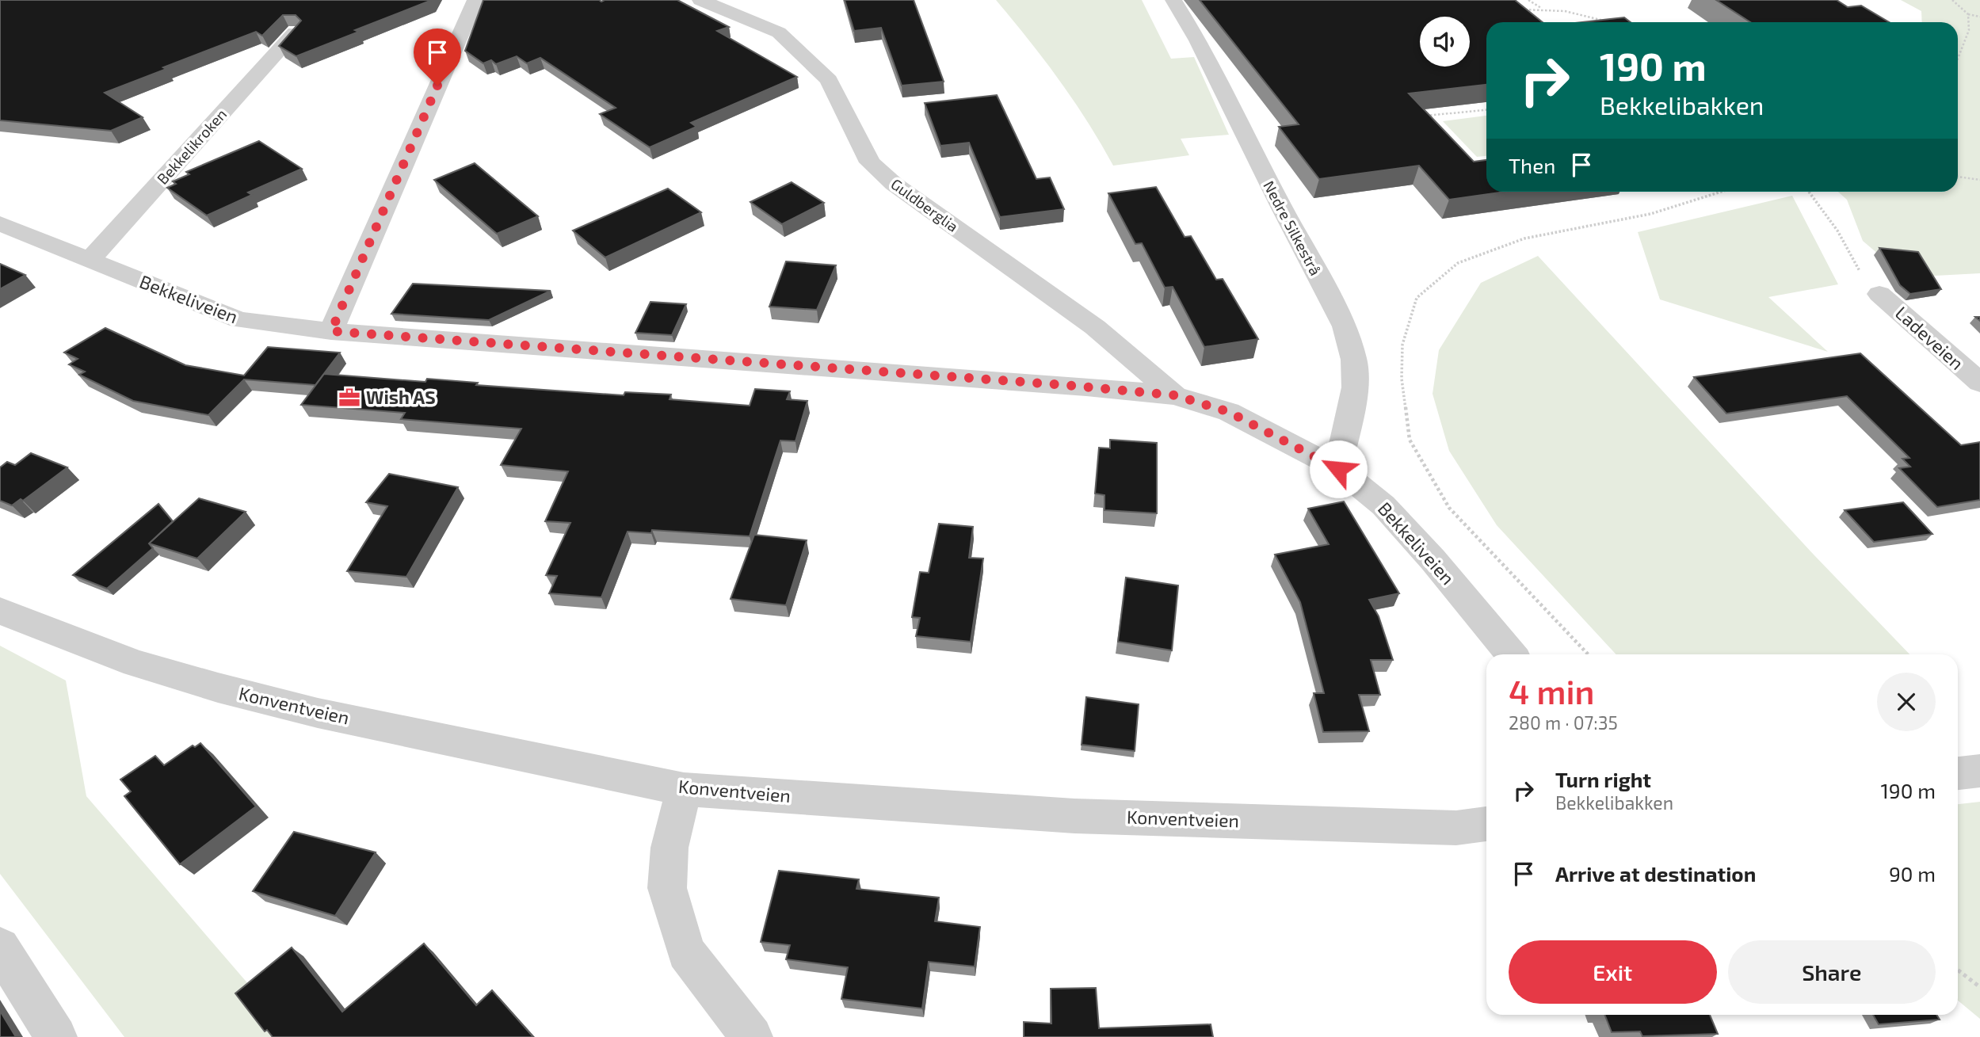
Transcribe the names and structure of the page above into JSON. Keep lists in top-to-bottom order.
{
  "streets": {
    "street": [
      "Bekkelikroken",
      "Guldberglia",
      "Nedre Silkestrå",
      "Bekkeliveien",
      "Ladeveien",
      "Konventveien"
    ]
  },
  "crossings": [
    ["Bekkelikroken", "Bekkeliveien"],
    ["Guldberglia", "Bekkeliveien"],
    ["Nedre Silkestrå", "Bekkeliveien"]
  ],
  "places": {
    "office": ["Wish AS"]
  },
  "page": {
    "turn": ["190 m", "Bekkelibakken"],
    "then": "Then",
    "heading": ["4 min", "280 m · 07:35"],
    "list": [
      {
        "name": "Turn right",
        "note": "Bekkelibakken",
        "value": "190 m"
      },
      {
        "name": "Arrive at destination",
        "value": "90 m"
      }
    ],
    "buttons": ["Exit", "Share"]
  }
}
